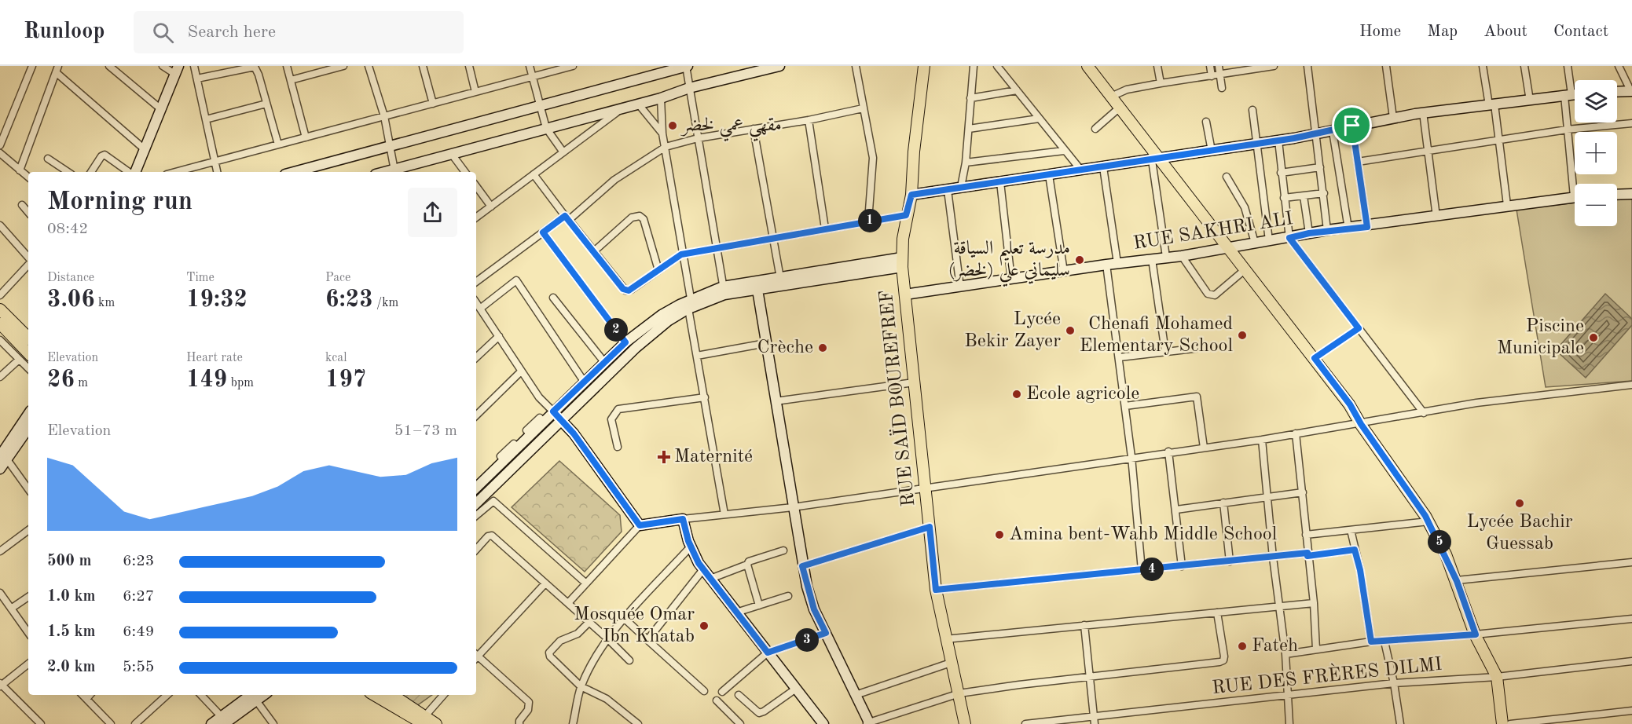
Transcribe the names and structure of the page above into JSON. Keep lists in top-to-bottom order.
{
  "streets": {
    "main road": ["RUE SAKHRI ALI", "RUE SAÏD BOUREFREF"],
    "street": ["RUE DES FRÈRES DILMI"]
  },
  "crossings": [
    ["RUE SAKHRI ALI", "RUE SAÏD BOUREFREF"]
  ],
  "places": {
    "other": [
      "مقهي عمي لخضر",
      "مدرسة تعليم السياقة سليماني علي (لخضر)",
      "Lycée Bekir Zayer",
      "Chenafi Mohamed Elementary School",
      "Piscine Municipale",
      "Crèche",
      "Ecole agricole",
      "Lycée Bachir Guessab",
      "Amina bent-Wahb Middle School",
      "Mosquée Omar Ibn Khatab",
      "Fateh"
    ],
    "health": ["Maternité"]
  },
  "page": {
    "header": "Runloop",
    "search": "Search here",
    "nav": [
      "Home",
      "Map",
      "About",
      "Contact"
    ],
    "map_buttons": ["+", "−"],
    "heading": ["Morning run", "08:42"],
    "pins": [
      "1",
      "2",
      "5",
      "4",
      "3"
    ],
    "stats": [
      ["Distance", "3.06 km"],
      ["Time", "19:32"],
      ["Pace", "6:23 /km"],
      ["Elevation", "26 m"],
      ["Heart rate", "149 bpm"],
      ["kcal", "197"]
    ],
    "chart": ["Elevation", "51–73 m"],
    "list": [
      {
        "name": "500 m",
        "note": "6:23"
      },
      {
        "name": "1.0 km",
        "note": "6:27"
      },
      {
        "name": "1.5 km",
        "note": "6:49"
      },
      {
        "name": "2.0 km",
        "note": "5:55"
      }
    ]
  }
}
